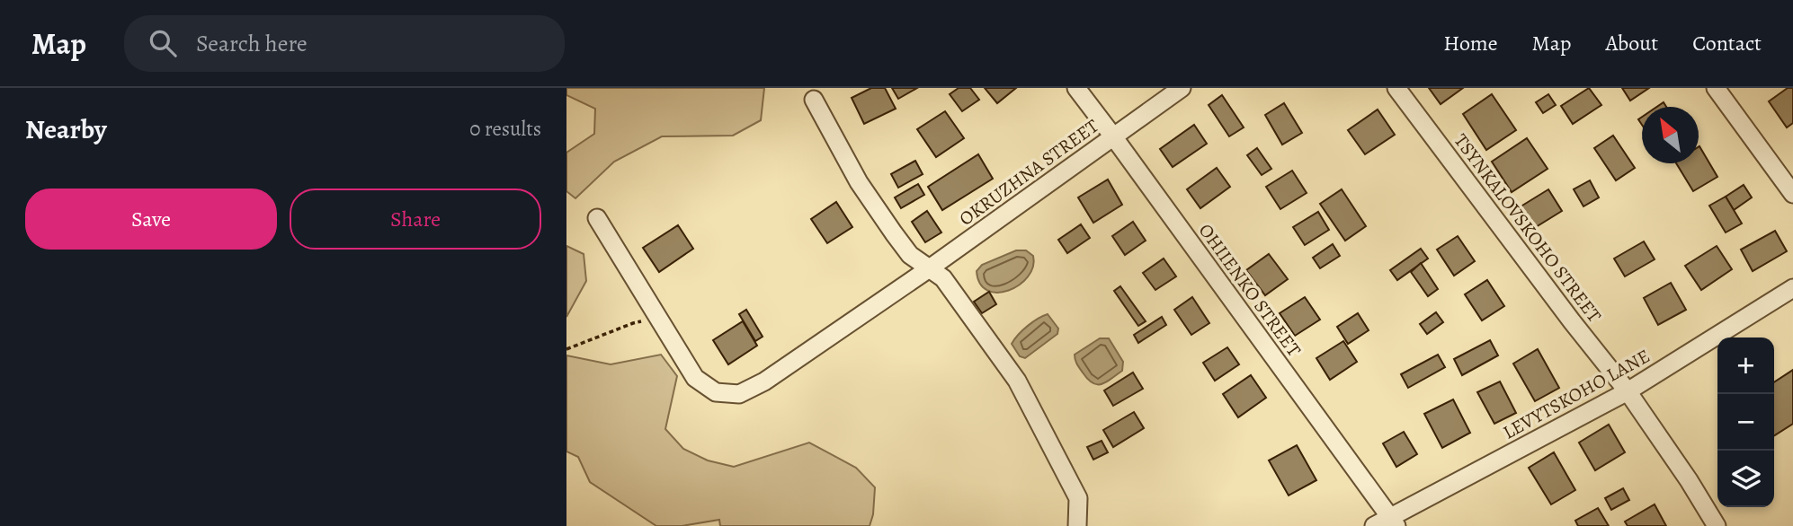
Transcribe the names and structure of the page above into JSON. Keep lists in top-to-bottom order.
{
  "streets": {
    "street": [
      "OKRUZHNA STREET",
      "TSYNKALOVSKOHO STREET",
      "OHIIENKO STREET",
      "LEVYTSKOHO LANE"
    ]
  },
  "crossings": [
    ["OKRUZHNA STREET", "OHIIENKO STREET"],
    ["TSYNKALOVSKOHO STREET", "LEVYTSKOHO LANE"],
    ["OHIIENKO STREET", "LEVYTSKOHO LANE"]
  ],
  "north": "top left",
  "page": {
    "header": "Map",
    "search": "Search here",
    "nav": [
      "Home",
      "Map",
      "About",
      "Contact"
    ],
    "heading": ["Nearby", "0 results"],
    "buttons": ["Save", "Share"],
    "map_buttons": ["+", "−"]
  }
}
